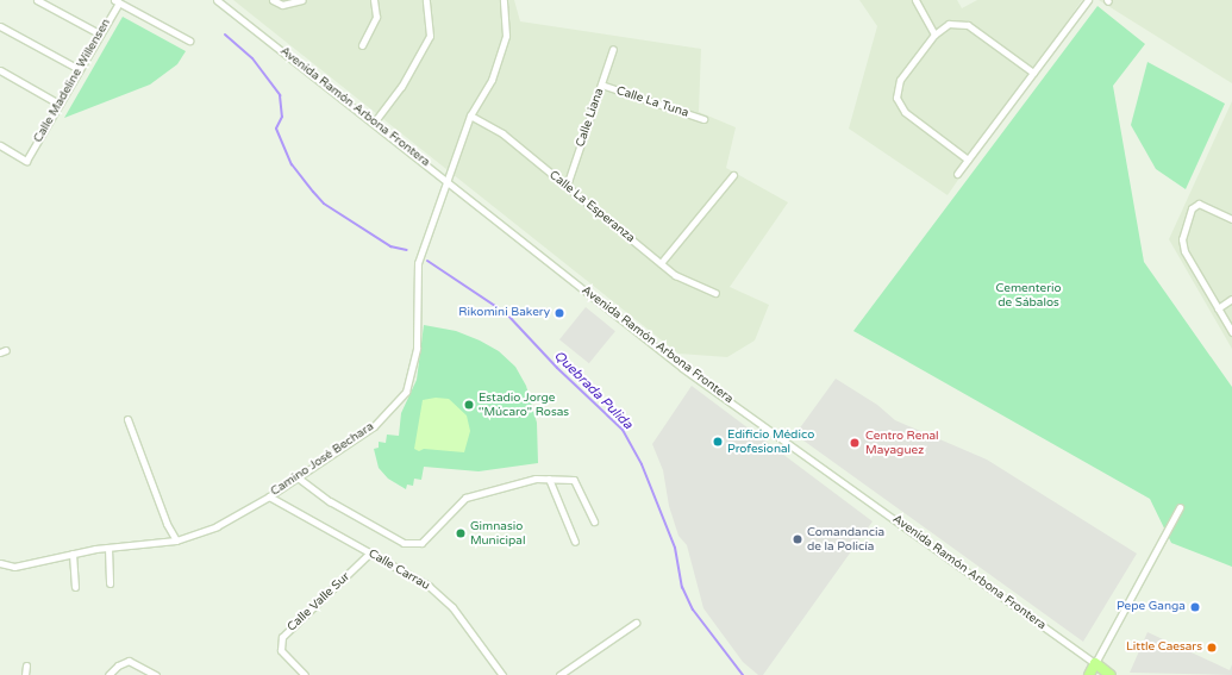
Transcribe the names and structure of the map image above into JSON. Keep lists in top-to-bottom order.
{
  "streets": {
    "main road": ["Avenida Ramón Arbona Frontera"],
    "street": [
      "Calle Madeline Willensen",
      "Calle La Tuna",
      "Calle Liana",
      "Calle La Esperanza",
      "Camino José Bechara",
      "Calle Carrau",
      "Calle Valle Sur"
    ]
  },
  "crossings": [
    ["Calle La Tuna", "Calle Liana"],
    ["Avenida Ramón Arbona Frontera", "Camino José Bechara"],
    ["Calle Liana", "Calle La Esperanza"],
    ["Calle La Esperanza", "Camino José Bechara"],
    ["Camino José Bechara", "Calle Carrau"],
    ["Calle Carrau", "Calle Valle Sur"]
  ],
  "water": ["Quebrada Pulida"],
  "parks": ["Cementerio de Sábalos"],
  "places": [
    "Rikomini Bakery",
    "Estadio Jorge ''Múcaro'' Rosas",
    "Edificio Médico Profesional",
    "Centro Renal Mayaguez",
    "Gimnasio Municipal",
    "Comandancia de la Policía",
    "Pepe Ganga",
    "Little Caesars"
  ]
}
